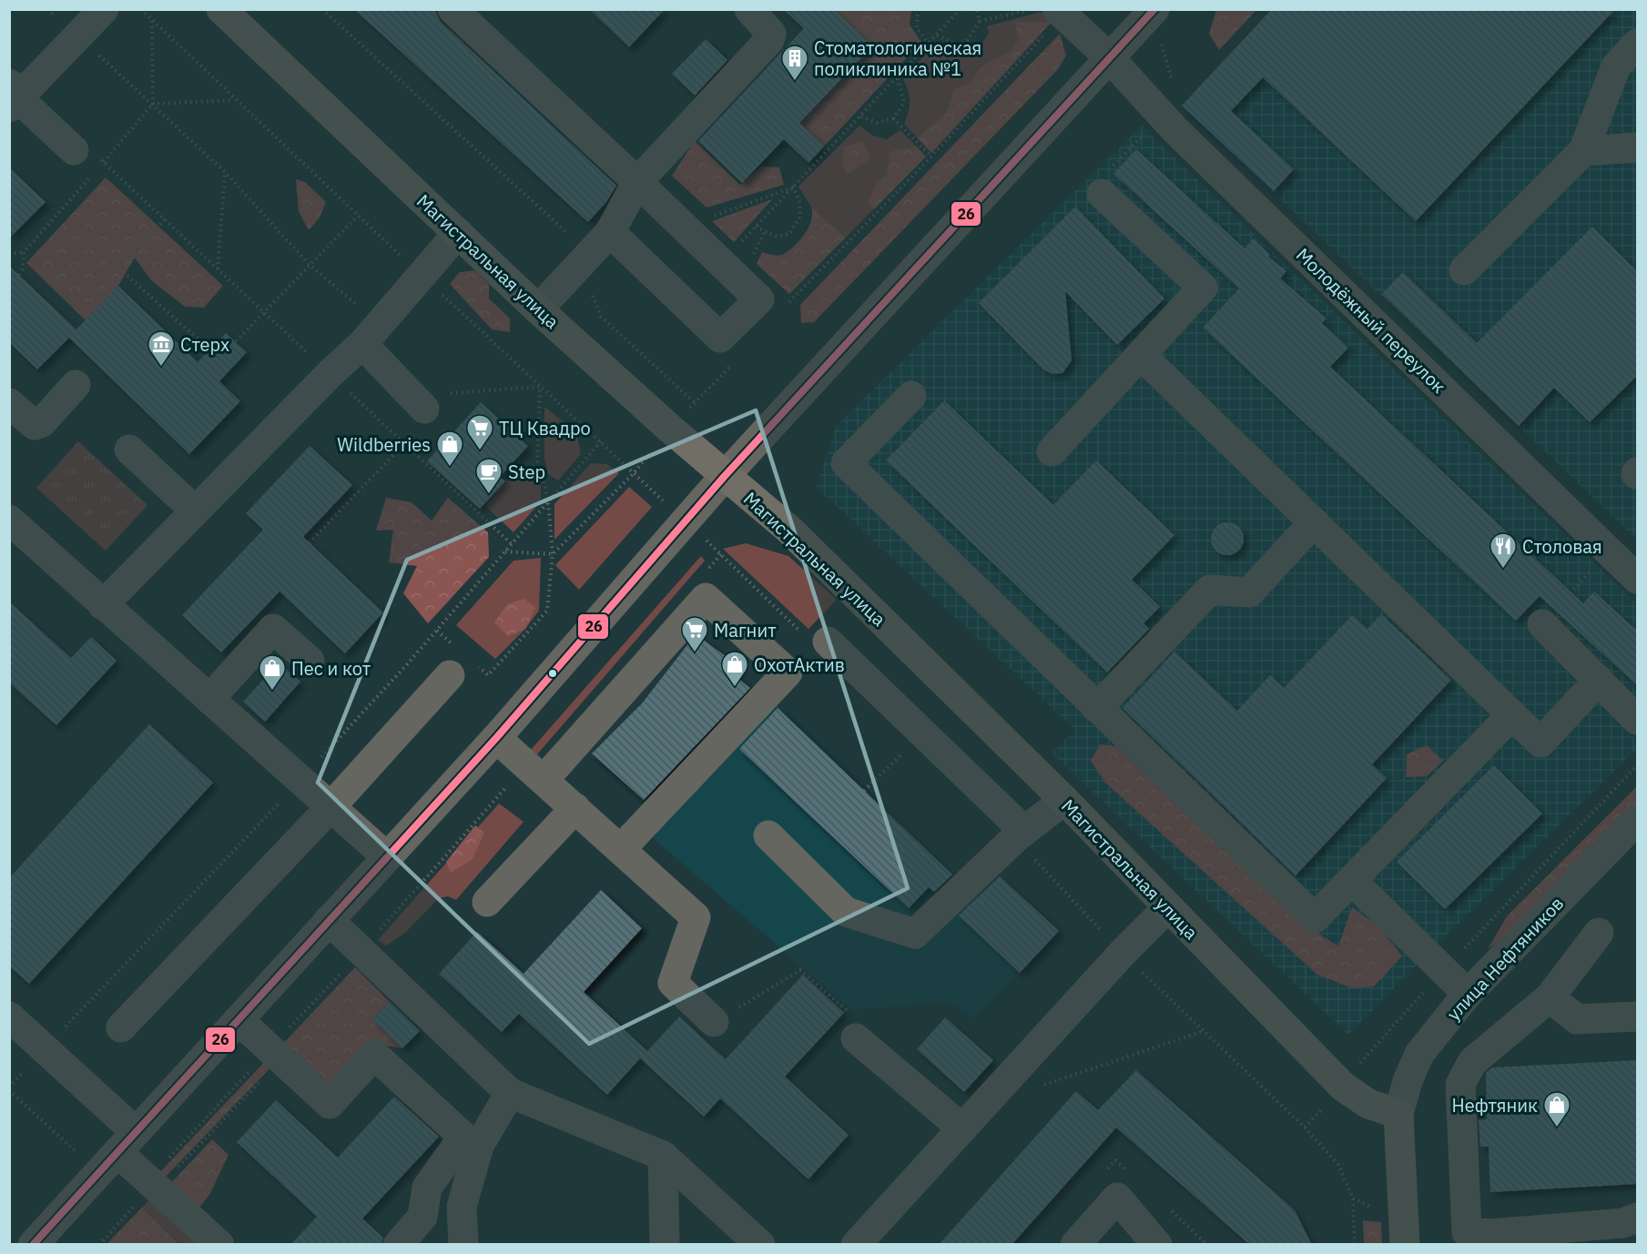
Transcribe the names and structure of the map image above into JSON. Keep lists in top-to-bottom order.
{
  "streets": {
    "main road": ["Магистральная улица"],
    "street": ["Молодёжный переулок", "улица Нефтяников"]
  },
  "crossings": [
    ["Магистральная улица", "улица Нефтяников"]
  ],
  "places": {
    "building": ["Стоматологическая поликлиника №1"],
    "museum": ["Стерх"],
    "supermarket": ["ТЦ Квадро", "Магнит"],
    "shop": [
      "Wildberries",
      "ОхотАктив",
      "Пес и кот",
      "Нефтяник"
    ],
    "cafe": ["Step"],
    "restaurant": ["Столовая"]
  },
  "lines": ["transit line 26"]
}
